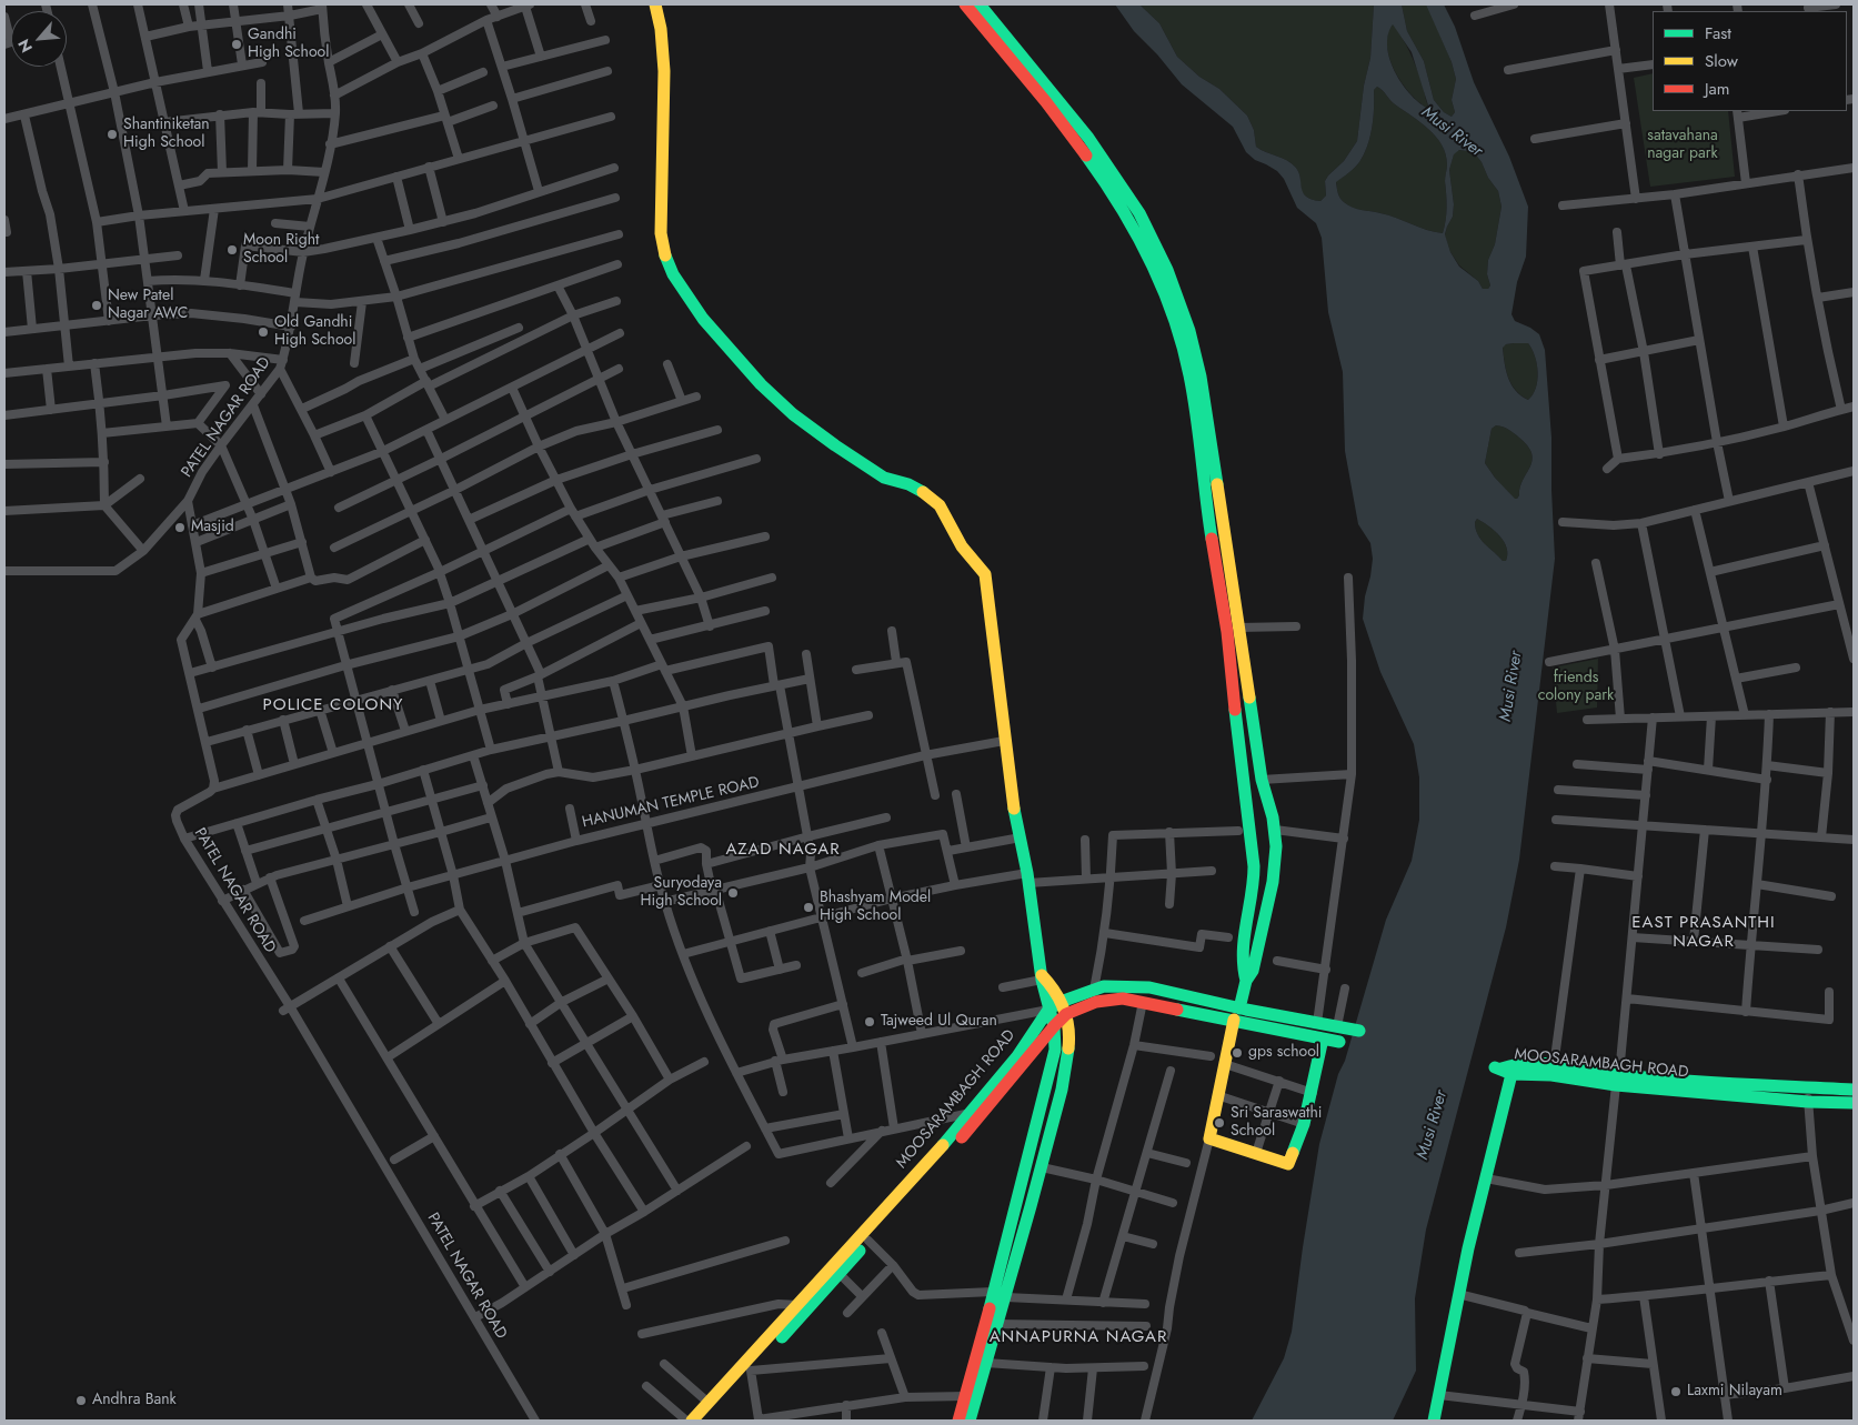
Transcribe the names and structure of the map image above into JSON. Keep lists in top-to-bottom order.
{
  "streets": {
    "street": ["PATEL NAGAR ROAD", "HANUMAN TEMPLE ROAD", "MOOSARAMBAGH ROAD"]
  },
  "districts": [
    "POLICE COLONY",
    "AZAD NAGAR",
    "EAST PRASANTHI NAGAR",
    "ANNAPURNA NAGAR"
  ],
  "water": ["Musi River"],
  "parks": ["satavahana nagar park", "friends colony park"],
  "places": [
    "Gandhi High School",
    "Shantiniketan High School",
    "Moon Right School",
    "New Patel Nagar AWC",
    "Old Gandhi High School",
    "Masjid",
    "Suryodaya High School",
    "Bhashyam Model High School",
    "Tajweed Ul Quran",
    "gps school",
    "Sri Saraswathi School",
    "Laxmi Nilayam",
    "Andhra Bank"
  ],
  "legend": ["Fast", "Slow", "Jam"],
  "north": "bottom left"
}
